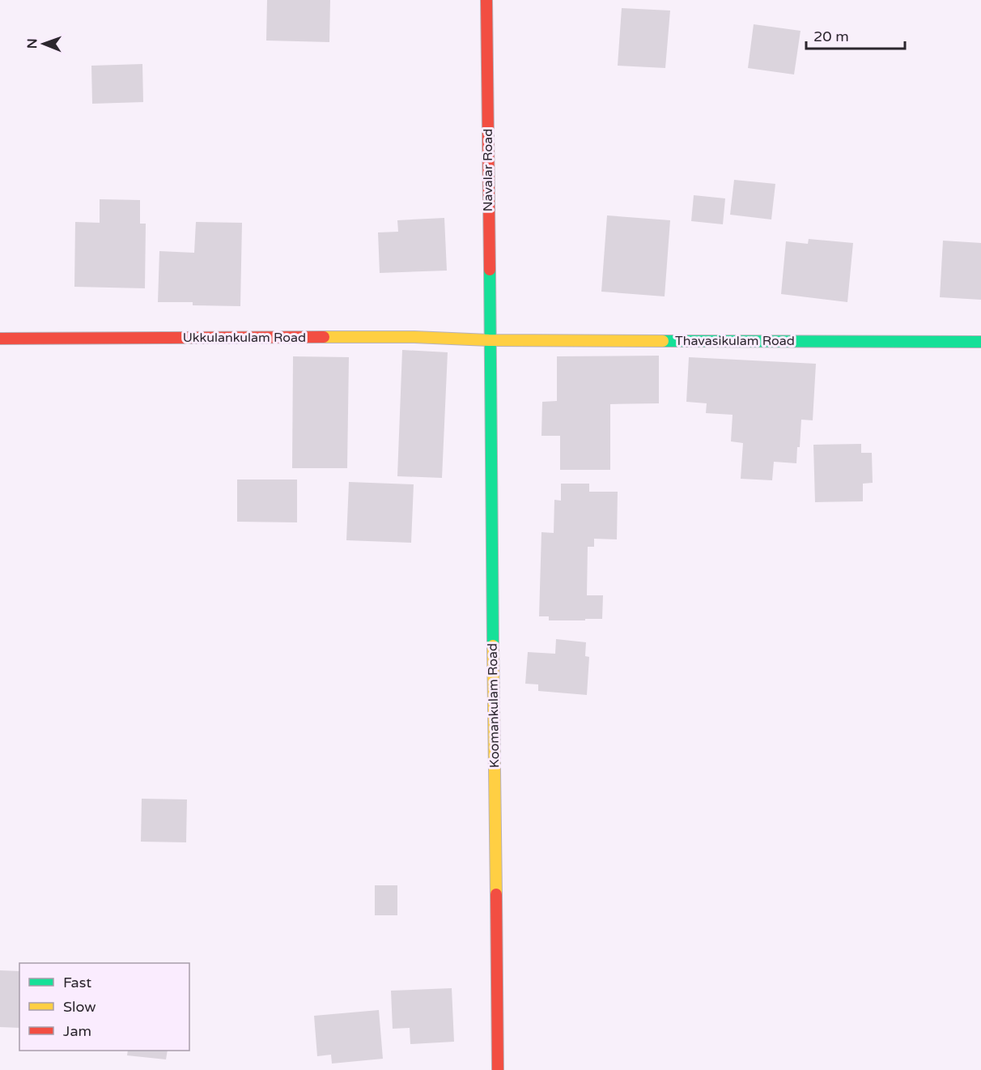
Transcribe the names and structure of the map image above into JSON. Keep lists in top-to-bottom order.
{
  "streets": {
    "street": [
      "Navalar Road",
      "Ukkulankulam Road",
      "Thavasikulam Road",
      "Koomankulam Road"
    ]
  },
  "crossings": [
    ["Navalar Road", "Ukkulankulam Road"],
    ["Navalar Road", "Thavasikulam Road"],
    ["Navalar Road", "Koomankulam Road"],
    ["Ukkulankulam Road", "Thavasikulam Road"],
    ["Ukkulankulam Road", "Koomankulam Road"],
    ["Thavasikulam Road", "Koomankulam Road"]
  ],
  "legend": ["Fast", "Slow", "Jam"],
  "scale_bar": "20 m",
  "north": "left"
}
